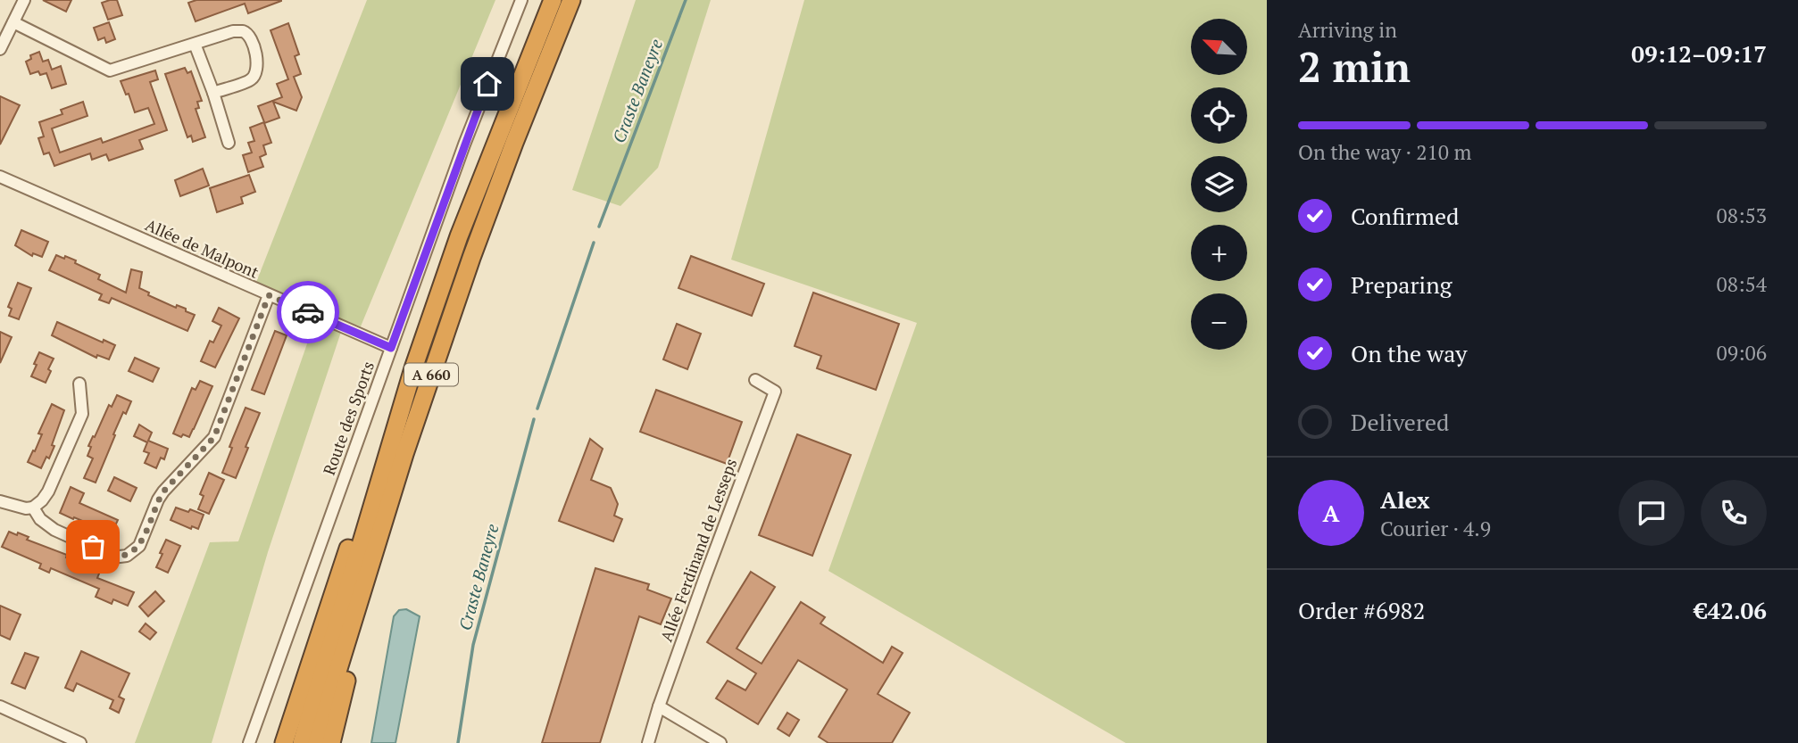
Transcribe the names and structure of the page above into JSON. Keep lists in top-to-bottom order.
{
  "streets": {
    "highway": ["A 660"],
    "street": ["Allée de Malpont", "Route des Sports", "Allée Ferdinand de Lesseps"]
  },
  "crossings": [
    ["Allée de Malpont", "Route des Sports"]
  ],
  "water": ["Craste Baneyre"],
  "north": "top left",
  "page": {
    "heading": ["2 min", "Arriving in", "09:12–09:17"],
    "panel": [
      "Alex",
      "Courier · 4.9",
      "Order #6982",
      "€42.06"
    ],
    "map_buttons": ["+", "−"],
    "bar": "On the way · 210 m",
    "list": [
      ["Confirmed", "08:53"],
      ["Preparing", "08:54"],
      ["On the way", "09:06"],
      "Delivered"
    ],
    "round": "A"
  }
}
